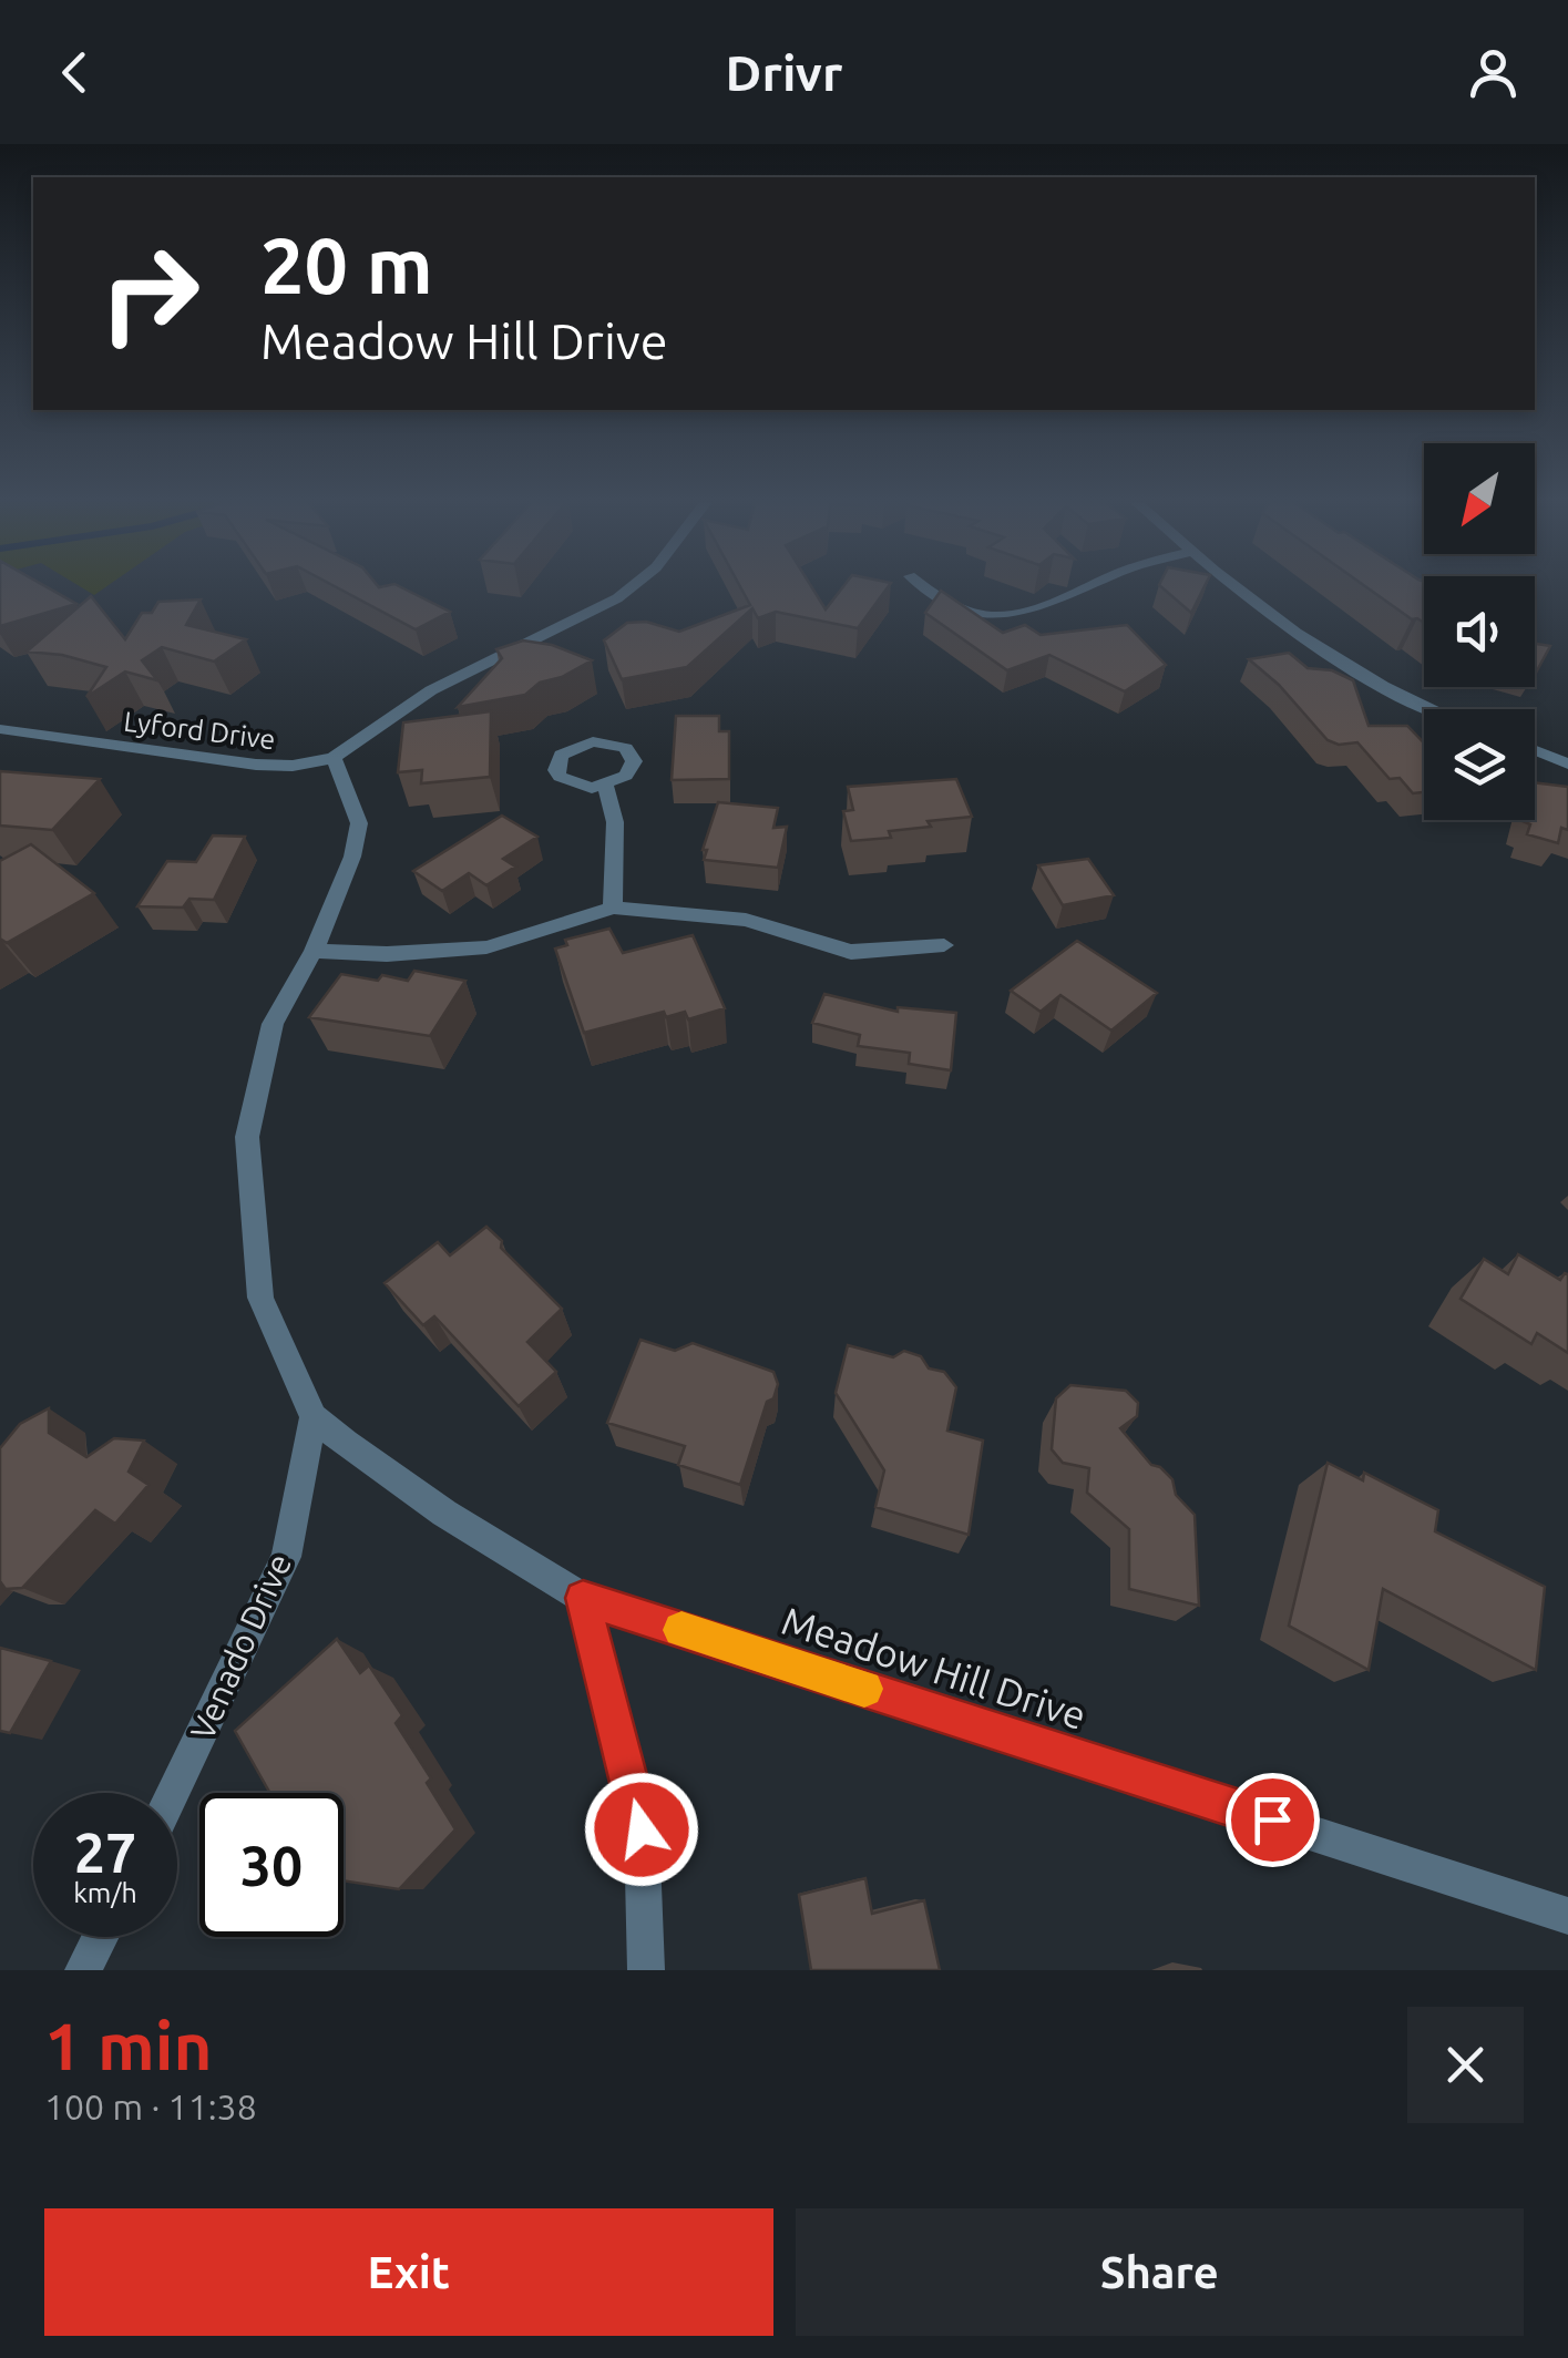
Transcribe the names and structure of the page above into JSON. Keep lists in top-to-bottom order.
{
  "streets": {
    "street": ["Lyford Drive", "Venado Drive", "Meadow Hill Drive"]
  },
  "crossings": [
    ["Venado Drive", "Meadow Hill Drive"]
  ],
  "north": "bottom left",
  "page": {
    "header": "Drivr",
    "turn": ["20 m", "Meadow Hill Drive"],
    "speed": "27 km/h",
    "limit": "30",
    "heading": ["1 min", "100 m · 11:38"],
    "buttons": ["Exit", "Share"]
  }
}
